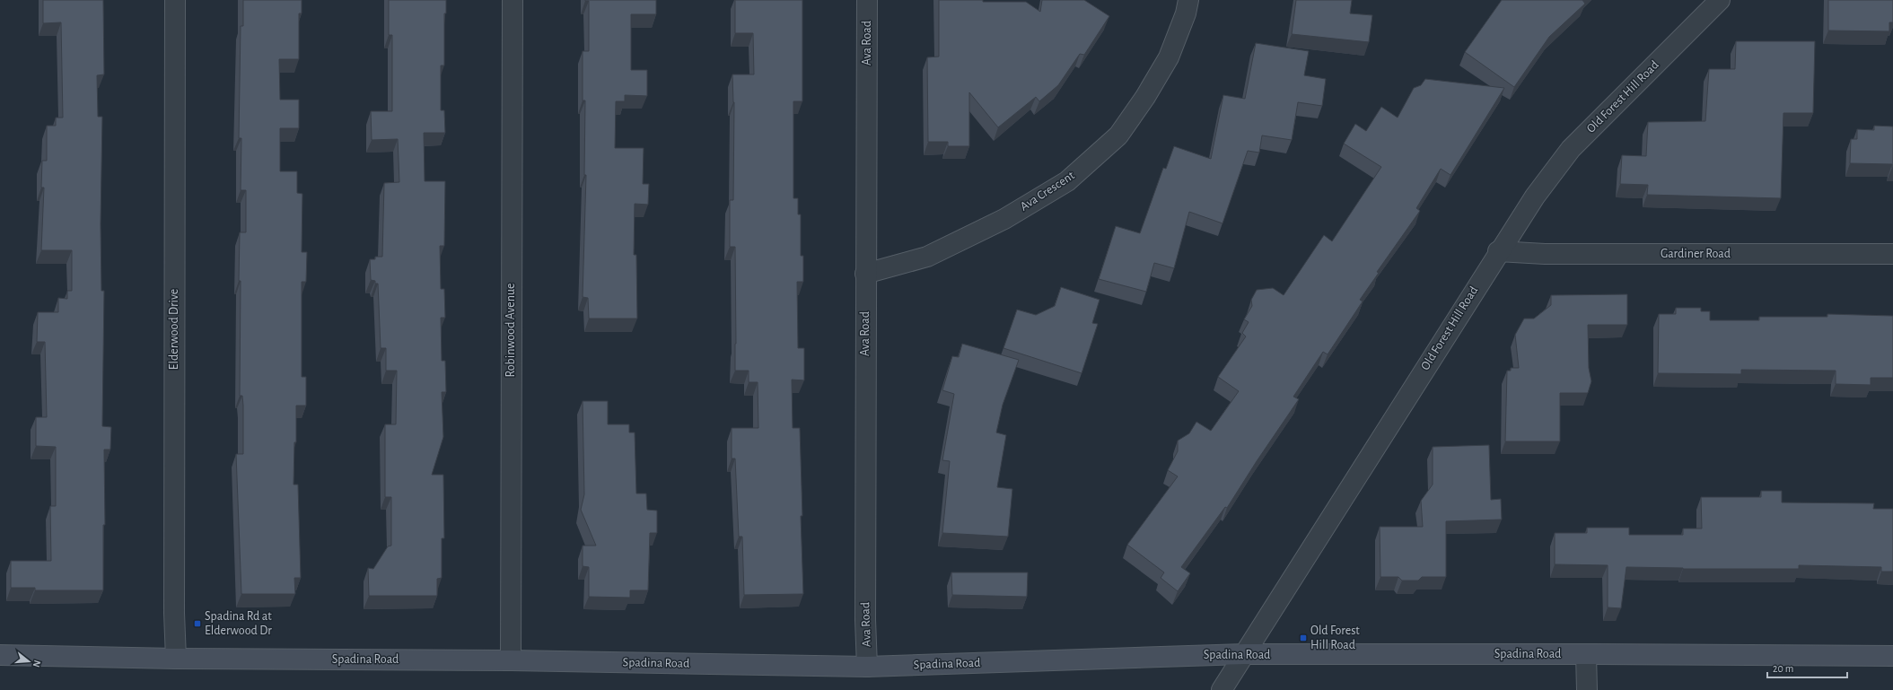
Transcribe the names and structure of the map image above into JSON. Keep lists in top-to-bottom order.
{
  "streets": {
    "street": [
      "Ava Road",
      "Old Forest Hill Road",
      "Ava Crescent",
      "Gardiner Road",
      "Elderwood Drive",
      "Robinwood Avenue",
      "Spadina Road"
    ]
  },
  "crossings": [
    ["Ava Road", "Ava Crescent"],
    ["Ava Road", "Spadina Road"],
    ["Old Forest Hill Road", "Gardiner Road"],
    ["Old Forest Hill Road", "Spadina Road"],
    ["Elderwood Drive", "Spadina Road"],
    ["Robinwood Avenue", "Spadina Road"]
  ],
  "places": {
    "transit": ["Spadina Rd at Elderwood Dr", "Old Forest Hill Road"]
  },
  "scale_bar": "20 m",
  "north": "right"
}
